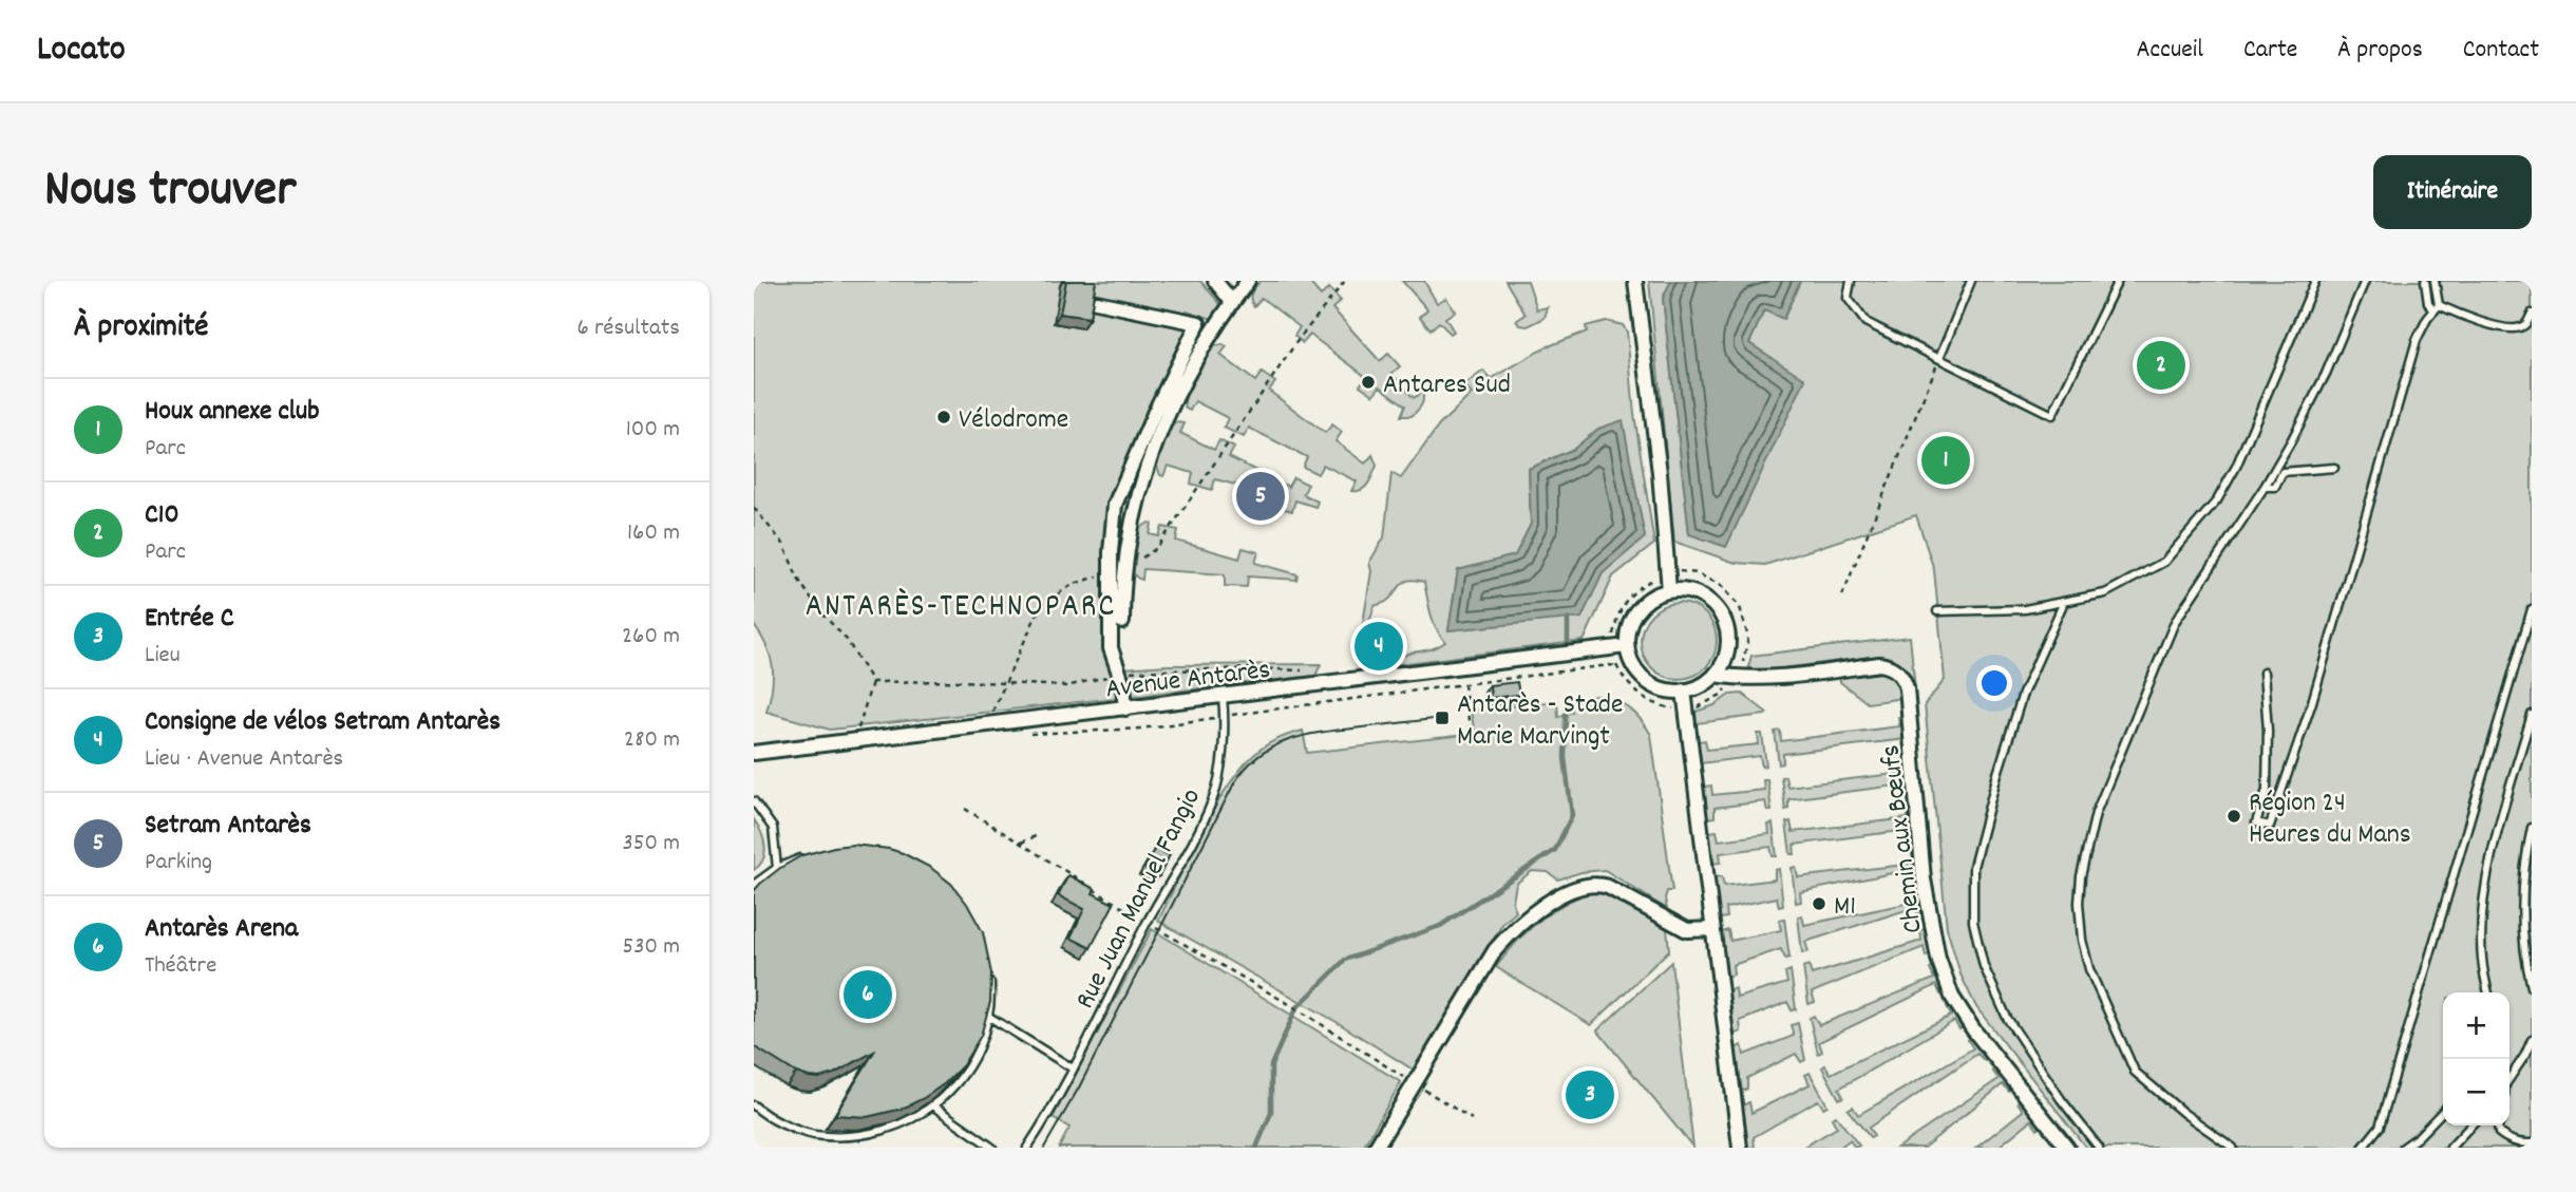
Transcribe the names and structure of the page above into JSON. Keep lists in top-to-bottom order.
{
  "streets": {
    "street": ["Avenue Antarès", "Chemin aux Bœufs"],
    "lane": ["Rue Juan Manuel Fangio"]
  },
  "crossings": [
    ["Avenue Antarès", "Chemin aux Bœufs"],
    ["Avenue Antarès", "Rue Juan Manuel Fangio"]
  ],
  "districts": ["ANTARÈS-TECHNOPARC"],
  "places": {
    "other": [
      "Antares Sud",
      "Vélodrome",
      "Région 24 Heures du Mans",
      "M1"
    ],
    "transit": ["Antarès - Stade Marie Marvingt"]
  },
  "page": {
    "header": "Locato",
    "nav": [
      "Accueil",
      "Carte",
      "À propos",
      "Contact"
    ],
    "title": "Nous trouver",
    "buttons": "Itinéraire",
    "heading": ["À proximité", "6 résultats"],
    "pins": [
      "2",
      "1",
      "5",
      "4",
      "6",
      "3"
    ],
    "list": [
      {
        "mark": "1",
        "name": "Houx annexe club",
        "note": "Parc",
        "value": "100 m"
      },
      {
        "mark": "2",
        "name": "C10",
        "note": "Parc",
        "value": "160 m"
      },
      {
        "mark": "3",
        "name": "Entrée C",
        "note": "Lieu",
        "value": "260 m"
      },
      {
        "mark": "4",
        "name": "Consigne de vélos Setram Antarès",
        "note": "Lieu · Avenue Antarès",
        "value": "280 m"
      },
      {
        "mark": "5",
        "name": "Setram Antarès",
        "note": "Parking",
        "value": "350 m"
      },
      {
        "mark": "6",
        "name": "Antarès Arena",
        "note": "Théâtre",
        "value": "530 m"
      }
    ],
    "map_buttons": ["+", "−"]
  }
}
